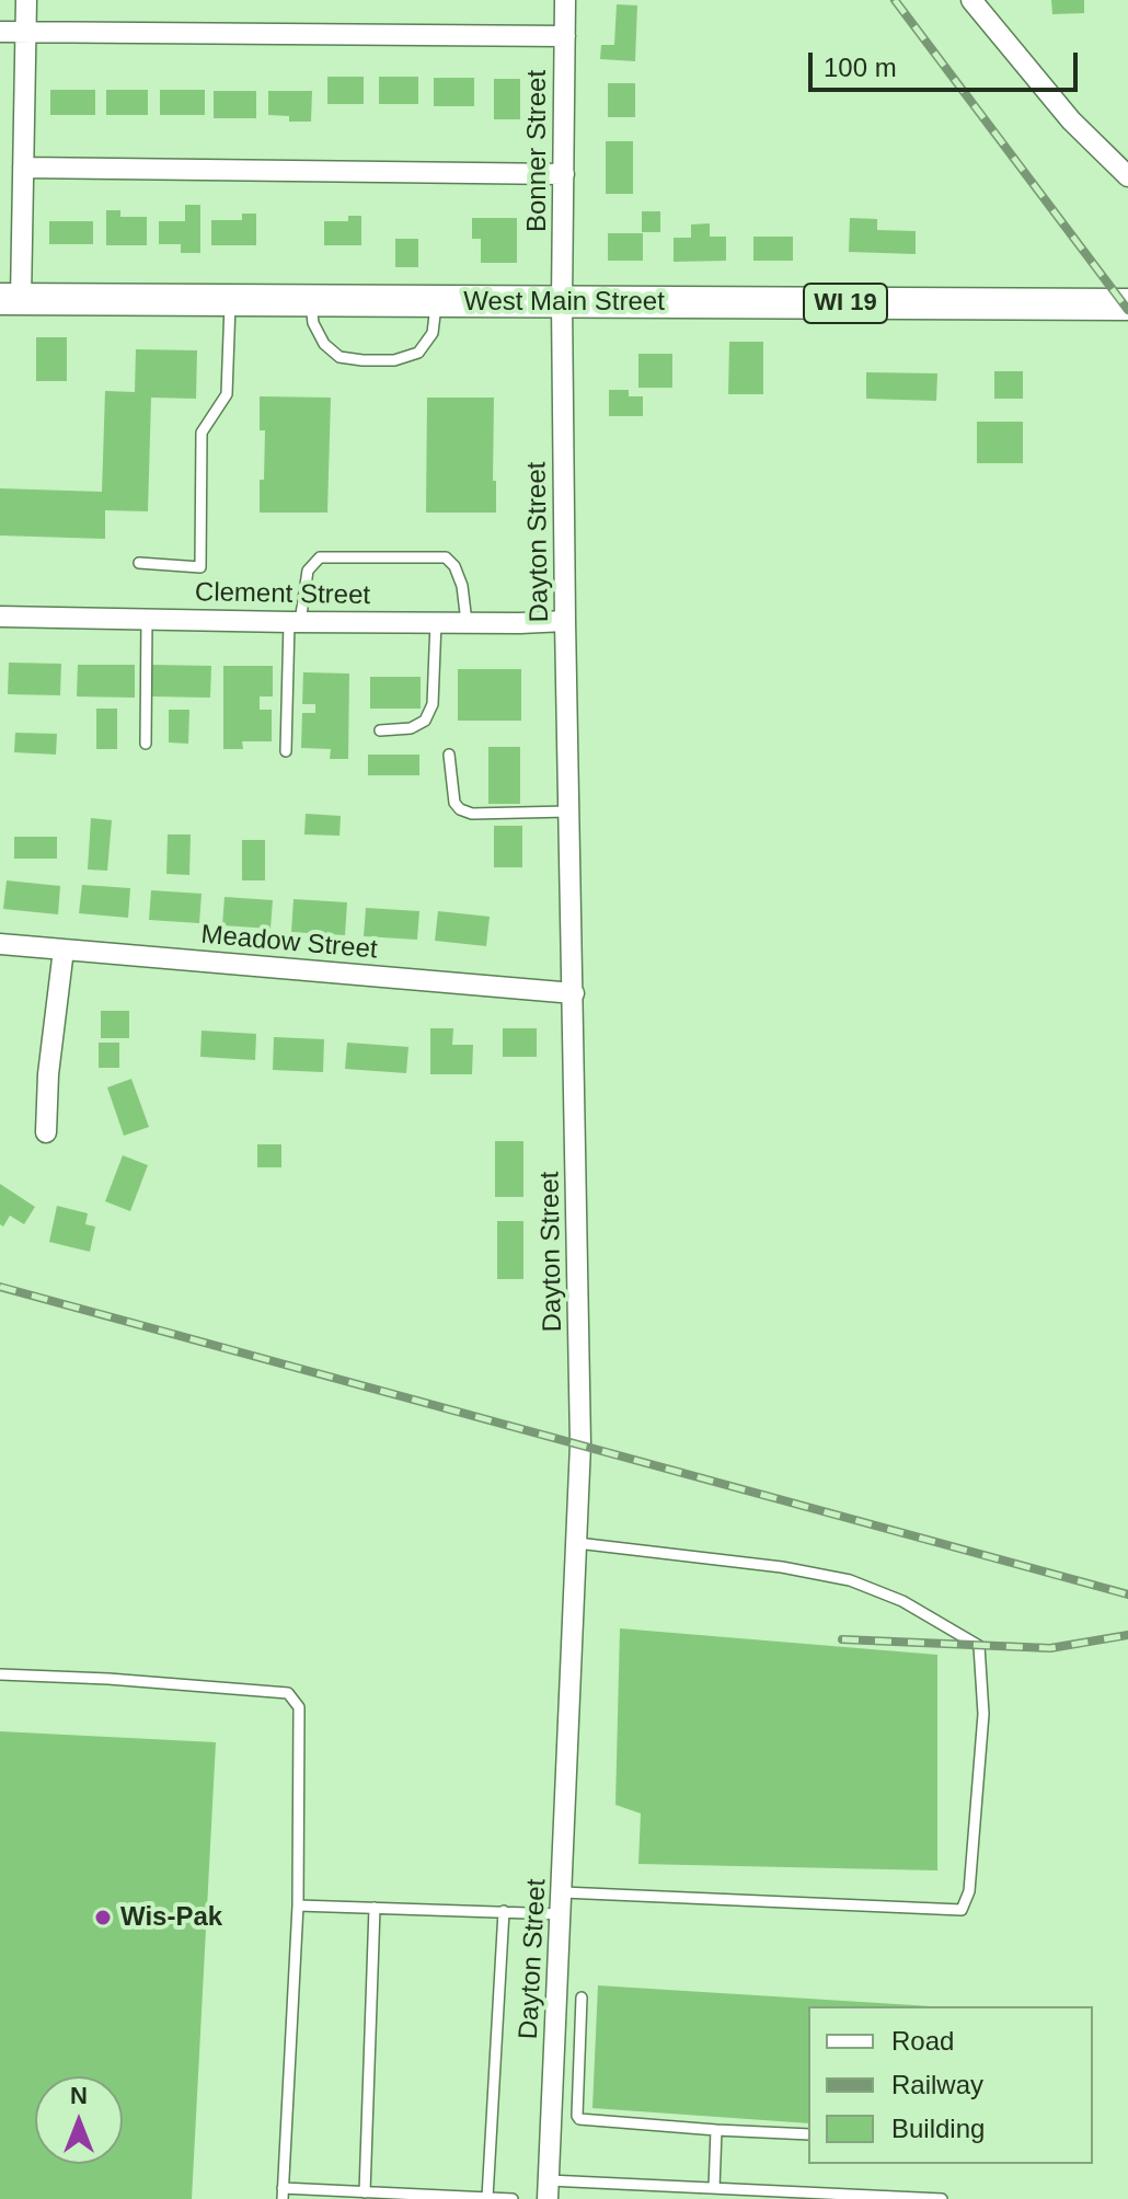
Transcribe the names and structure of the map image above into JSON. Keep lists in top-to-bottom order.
{
  "streets": {
    "main road": ["West Main Street", "WI 19"],
    "street": [
      "Bonner Street",
      "Dayton Street",
      "Clement Street",
      "Meadow Street"
    ]
  },
  "crossings": [
    ["Bonner Street", "West Main Street"],
    ["Bonner Street", "Dayton Street"],
    ["West Main Street", "Dayton Street"],
    ["Dayton Street", "Clement Street"],
    ["Dayton Street", "Meadow Street"]
  ],
  "places": ["Wis-Pak"],
  "legend": ["Road", "Railway", "Building"],
  "scale_bar": "100 m",
  "north": "top"
}
